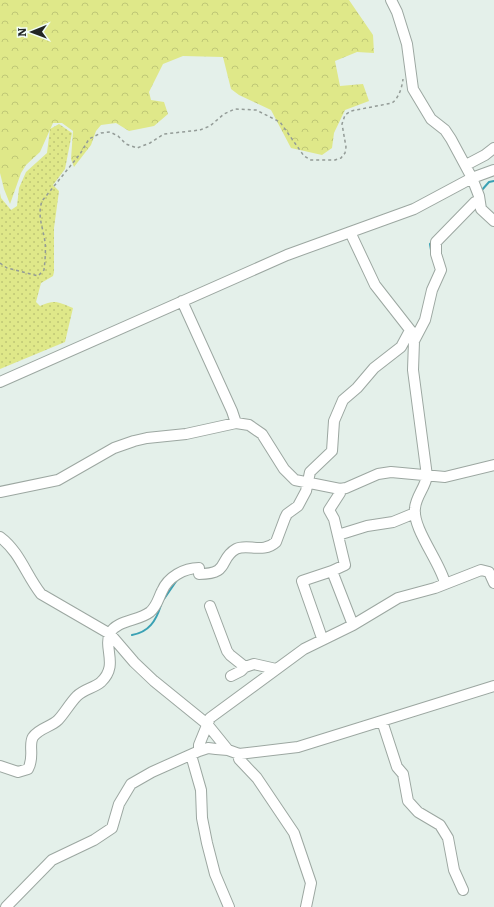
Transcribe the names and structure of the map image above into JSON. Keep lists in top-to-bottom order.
{
  "north": "left"
}
